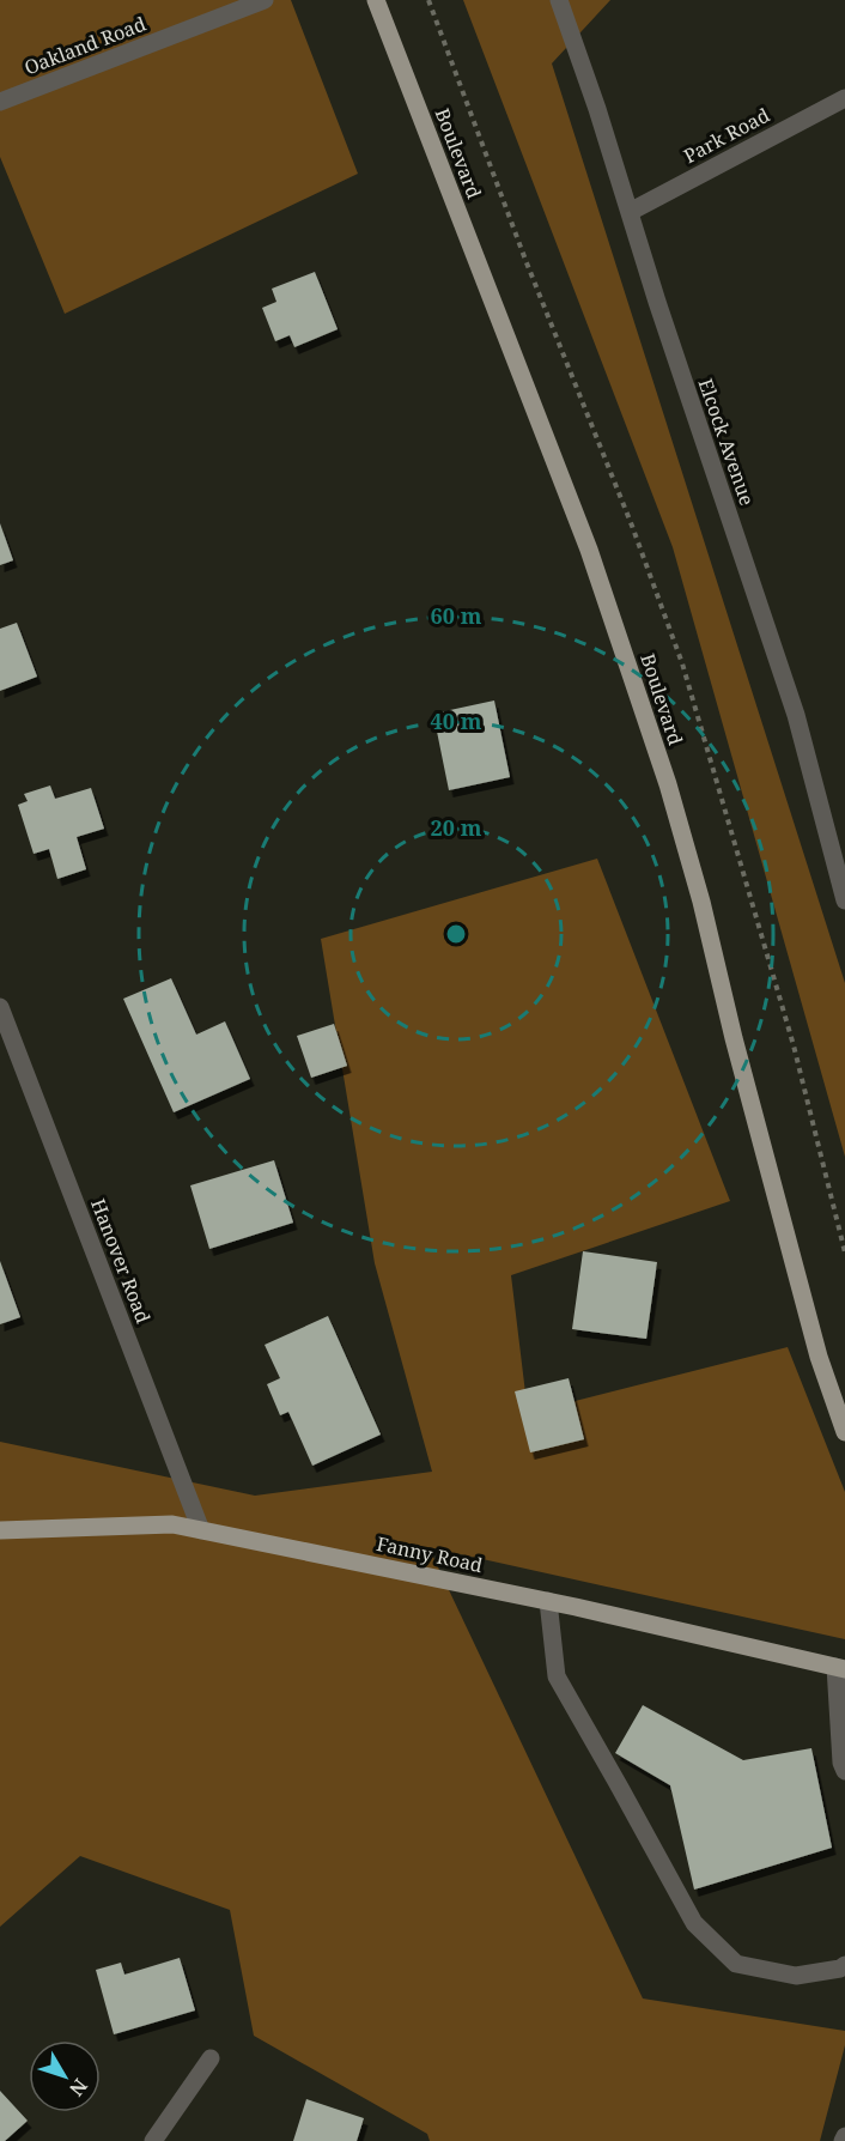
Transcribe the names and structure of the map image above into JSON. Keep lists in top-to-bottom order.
{
  "streets": {
    "main road": ["Boulevard", "Fanny Road"],
    "street": [
      "Oakland Road",
      "Park Road",
      "Elcock Avenue",
      "Hanover Road"
    ]
  },
  "crossings": [
    ["Park Road", "Elcock Avenue"],
    ["Hanover Road", "Fanny Road"]
  ],
  "north": "bottom right",
  "rings": ["60 m", "40 m", "20 m"]
}
